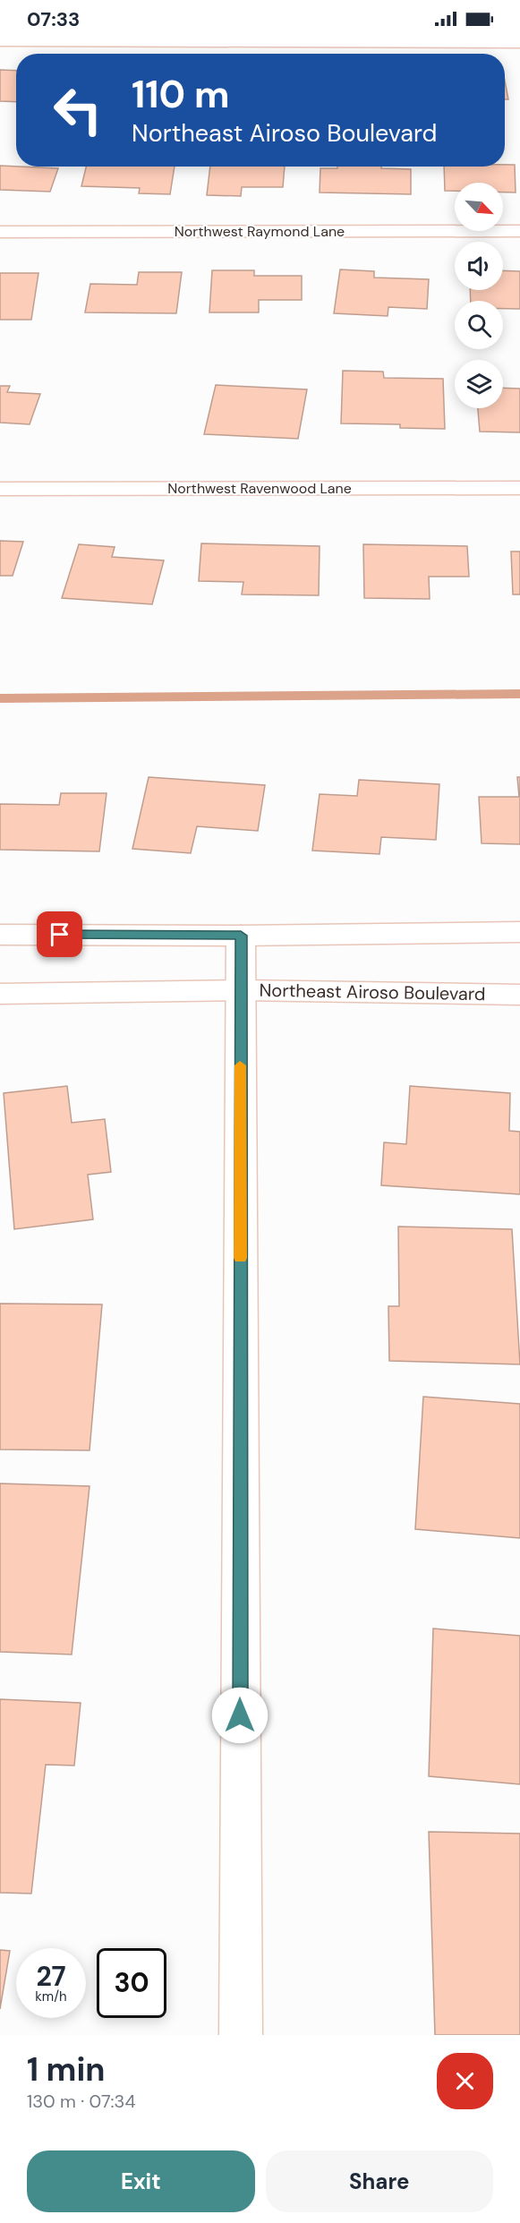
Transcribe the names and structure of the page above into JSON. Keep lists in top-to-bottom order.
{
  "streets": {
    "street": ["Northwest Raymond Lane", "Northwest Ravenwood Lane", "Northeast Airoso Boulevard"]
  },
  "north": "bottom right",
  "page": {
    "status": "07:33",
    "turn": ["110 m", "Northeast Airoso Boulevard"],
    "speed": "27 km/h",
    "limit": "30",
    "heading": ["1 min", "130 m · 07:34"],
    "buttons": ["Exit", "Share"]
  }
}
